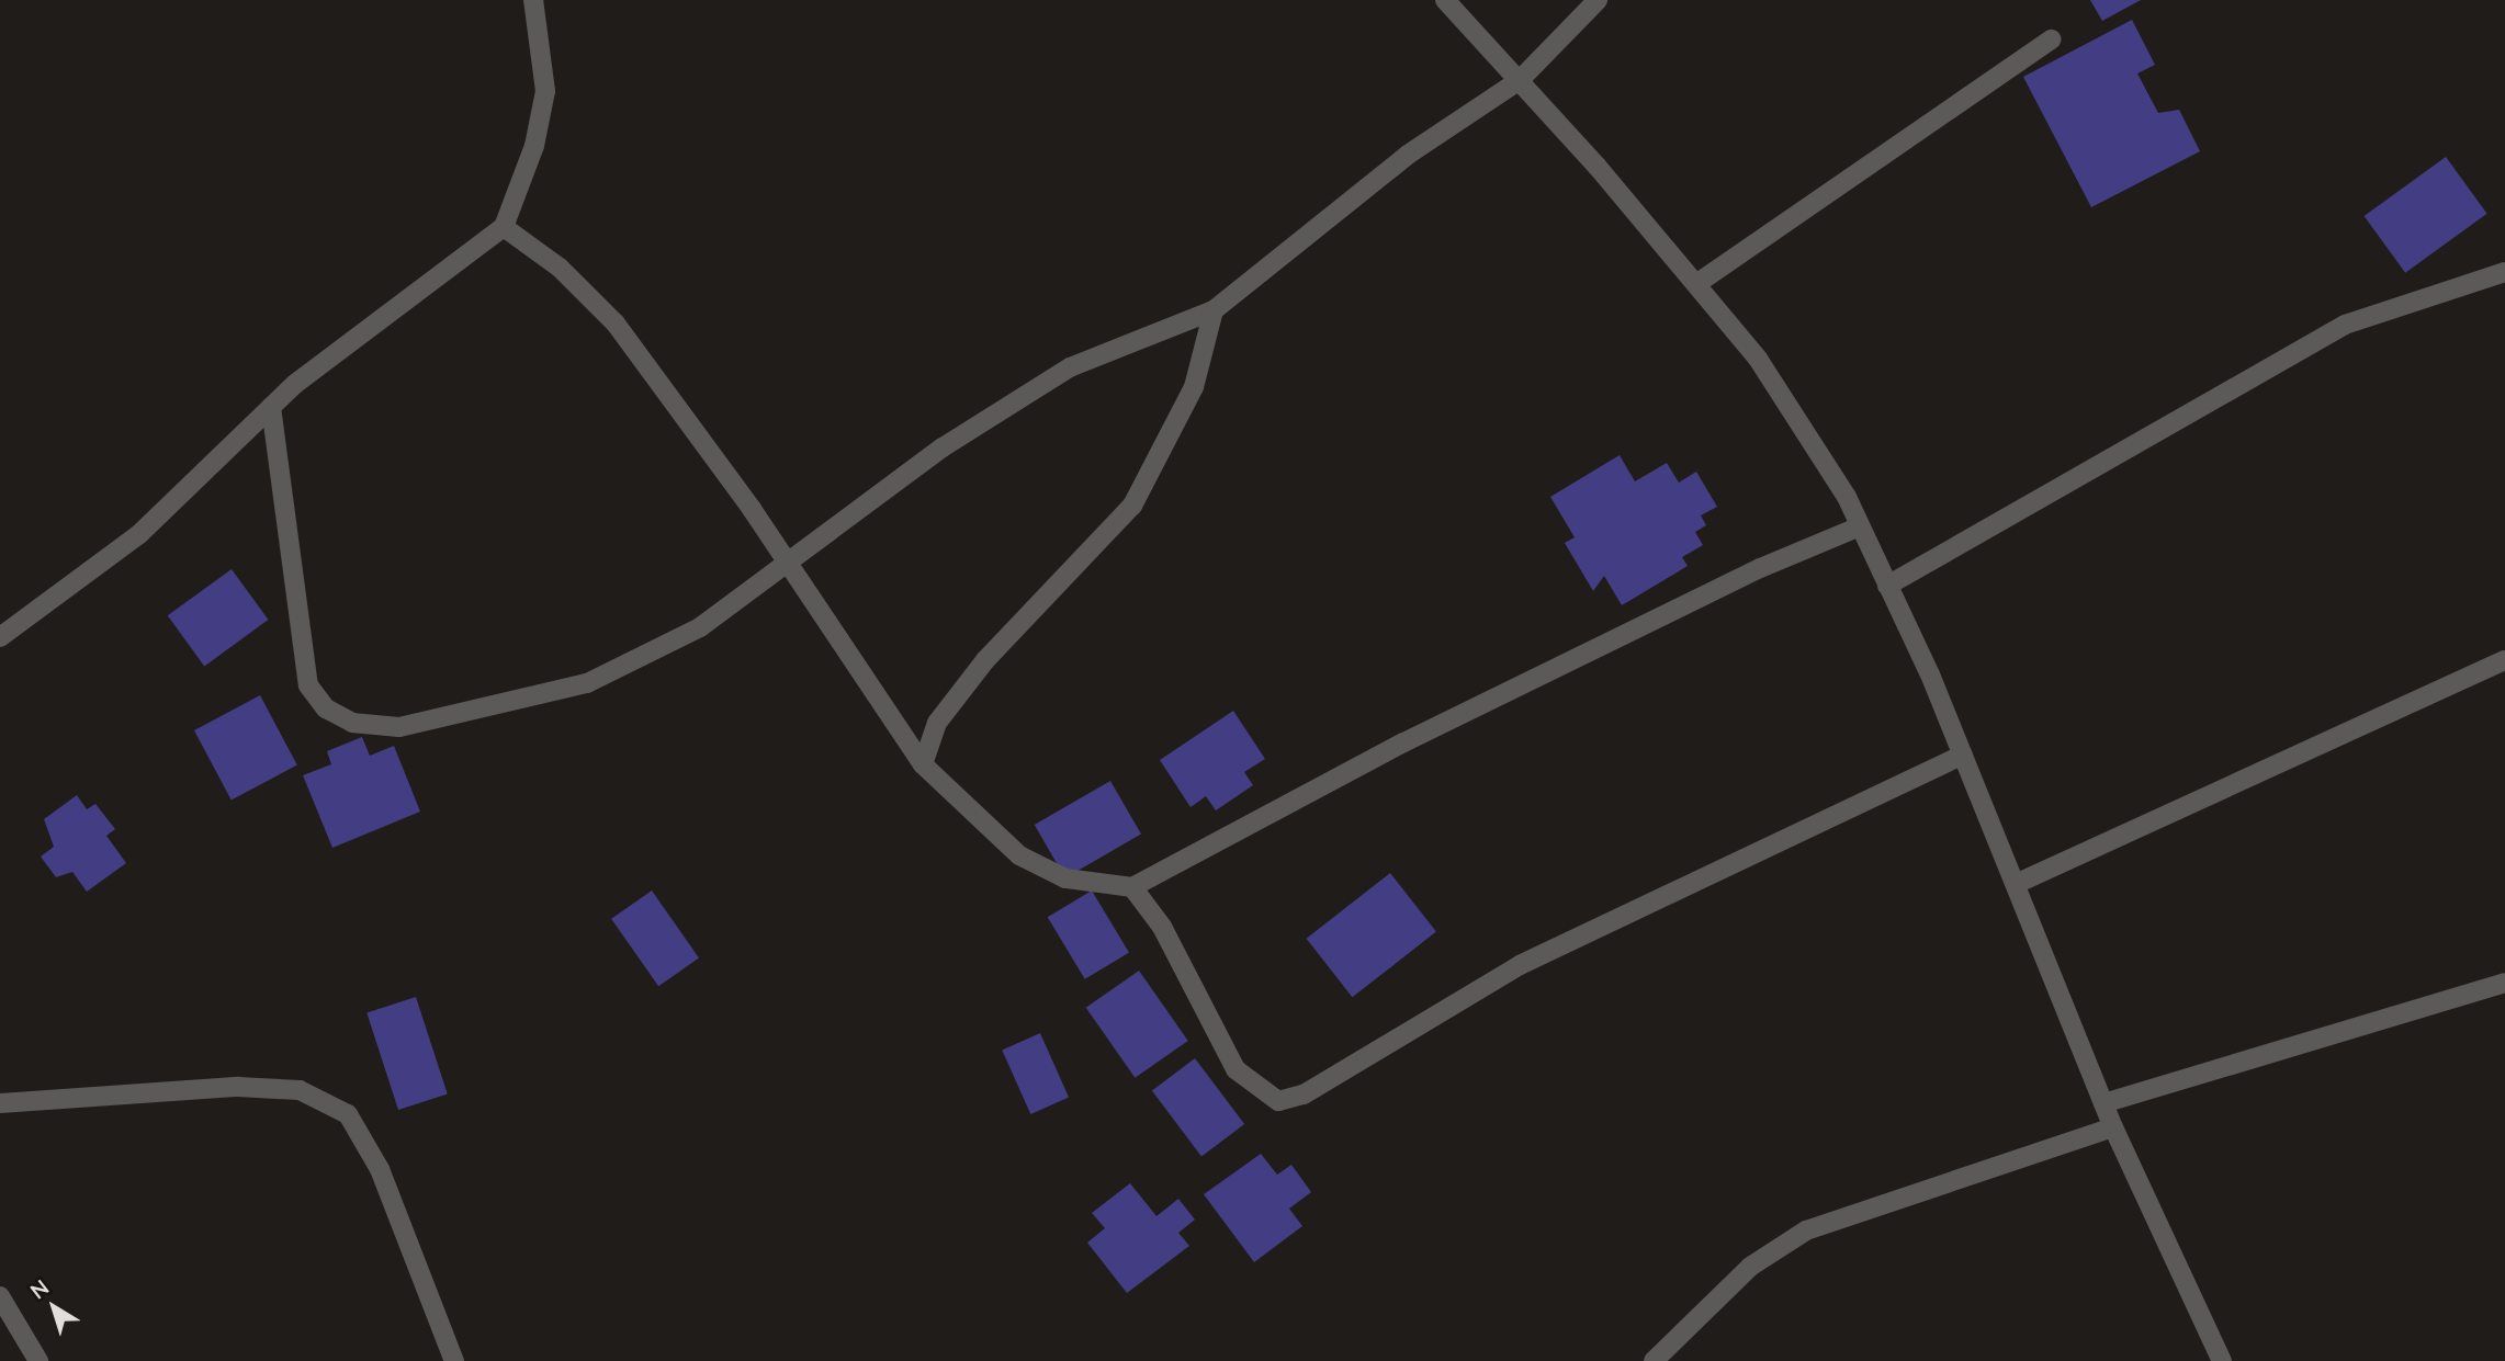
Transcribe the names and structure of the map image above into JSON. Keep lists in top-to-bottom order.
{
  "north": "top left"
}
